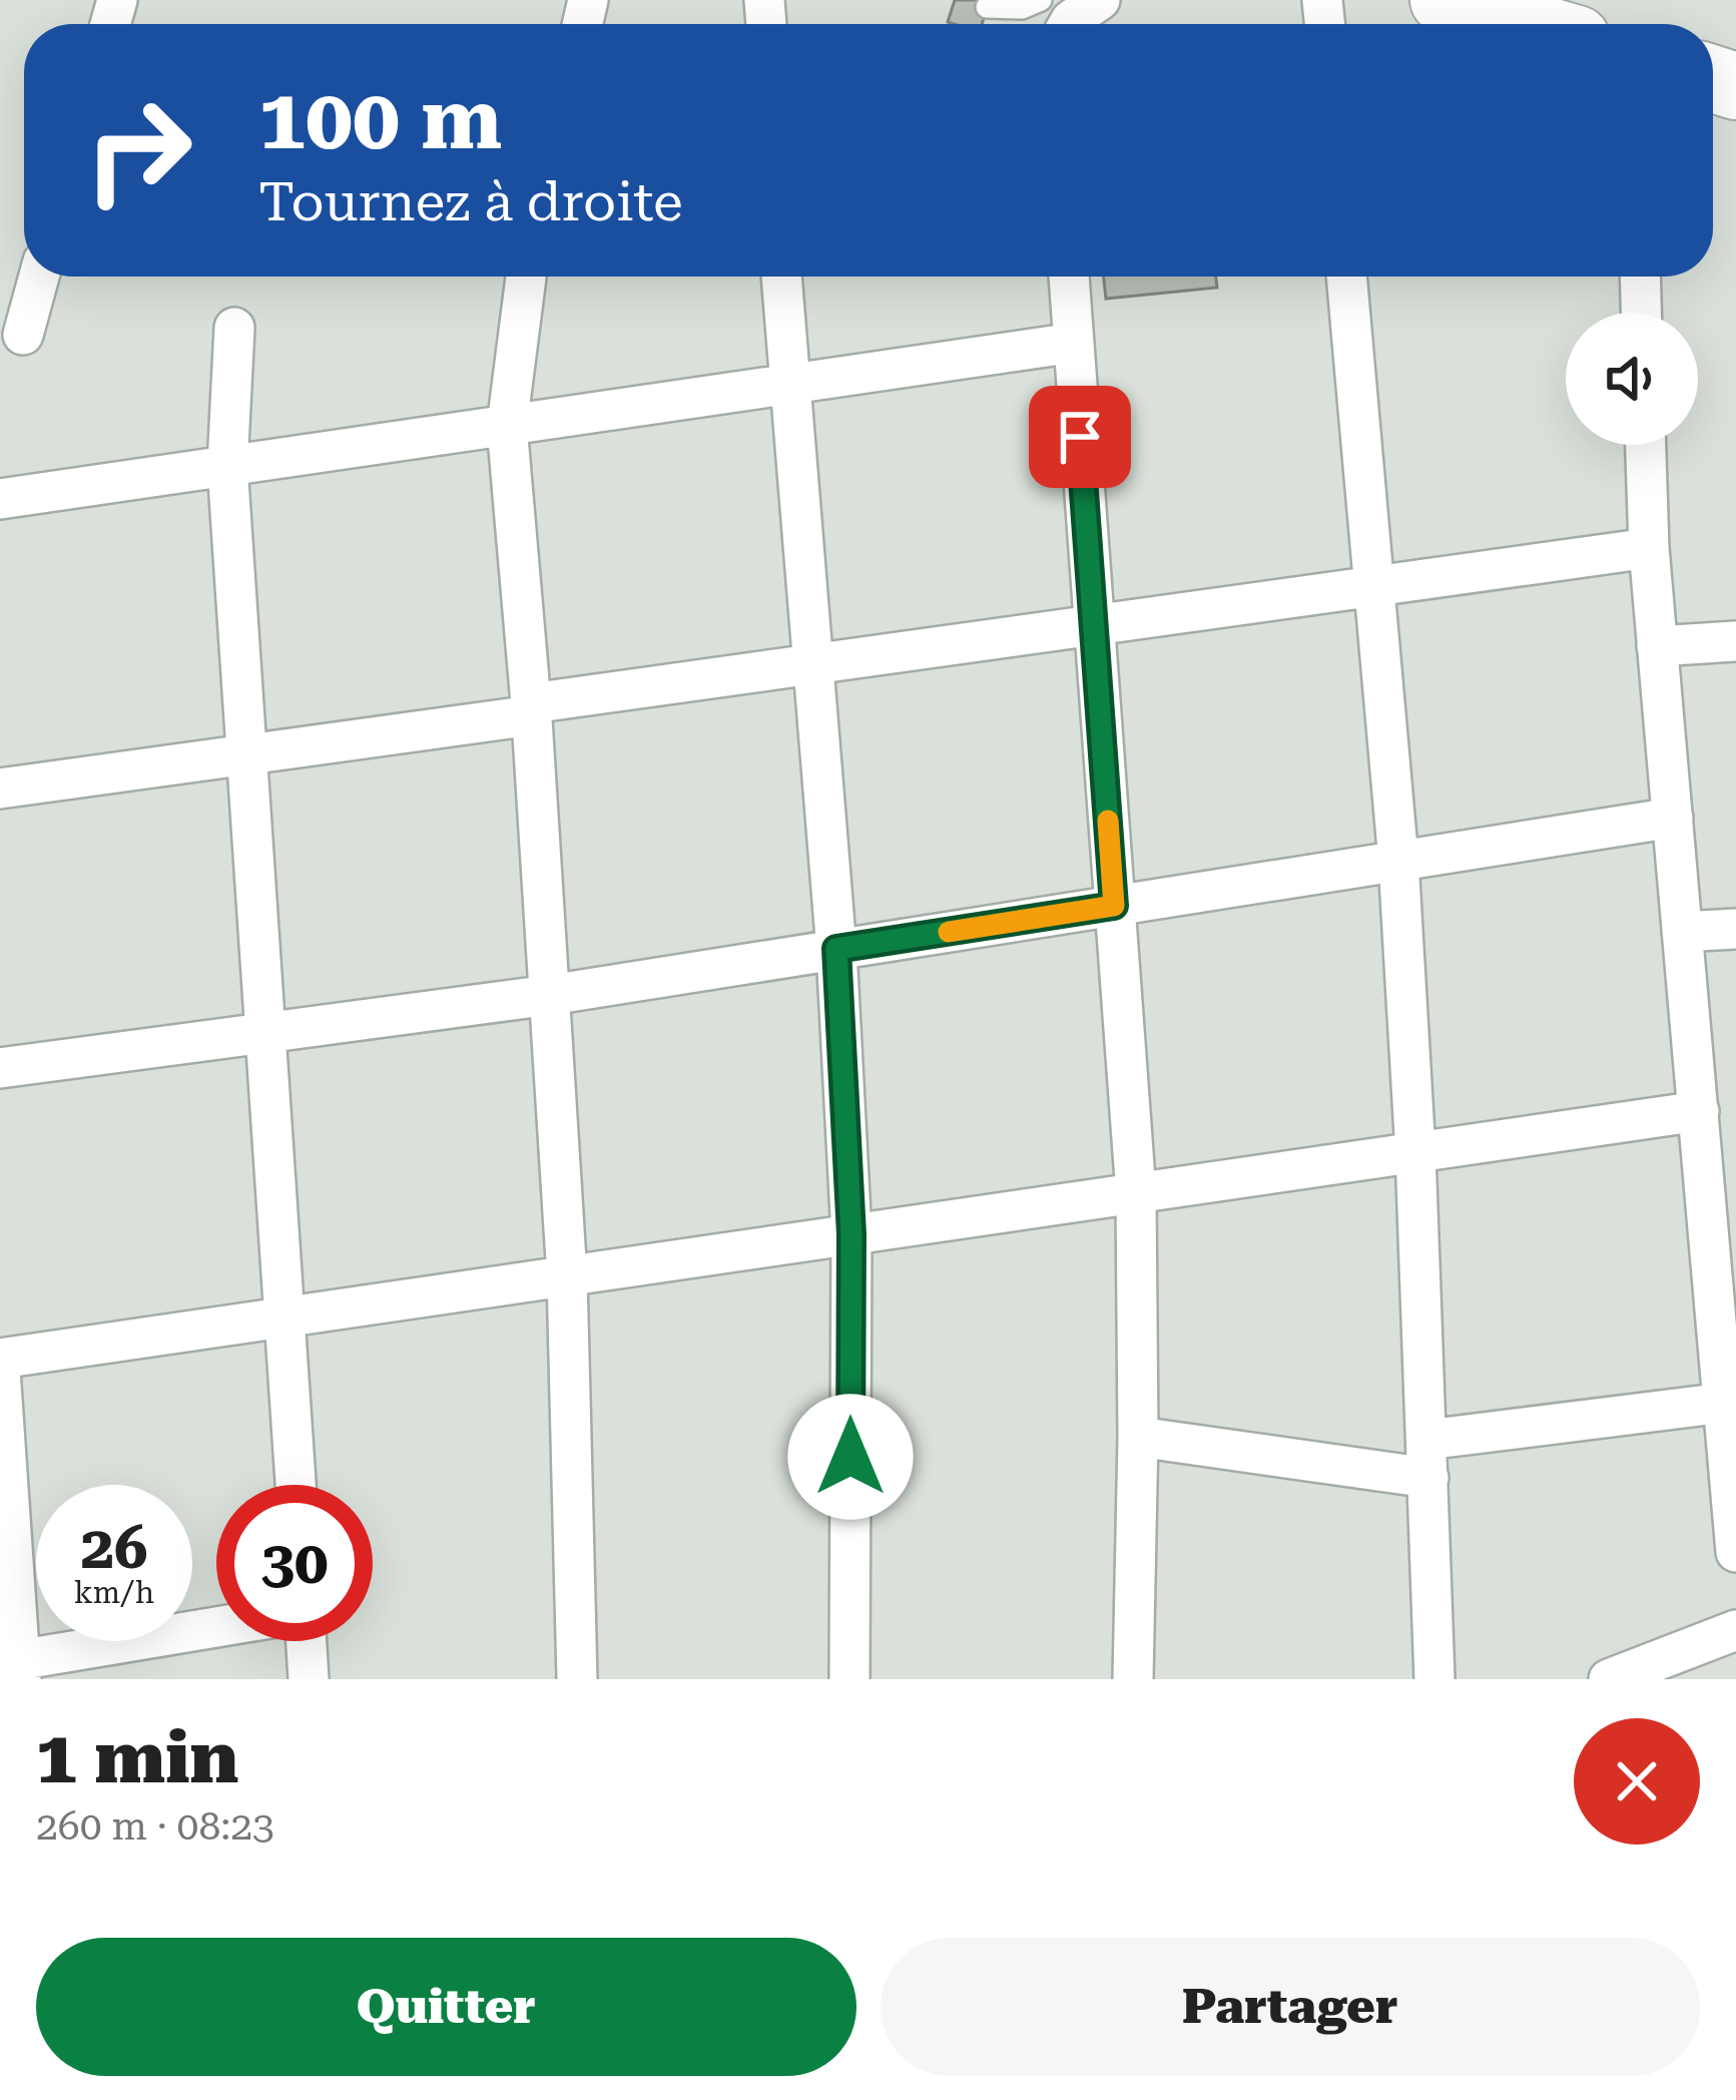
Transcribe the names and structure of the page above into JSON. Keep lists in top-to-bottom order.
{
  "page": {
    "turn": ["100 m", "Tournez à droite"],
    "speed": "26 km/h",
    "limit": "30",
    "heading": ["1 min", "260 m · 08:23"],
    "buttons": ["Quitter", "Partager"]
  }
}
